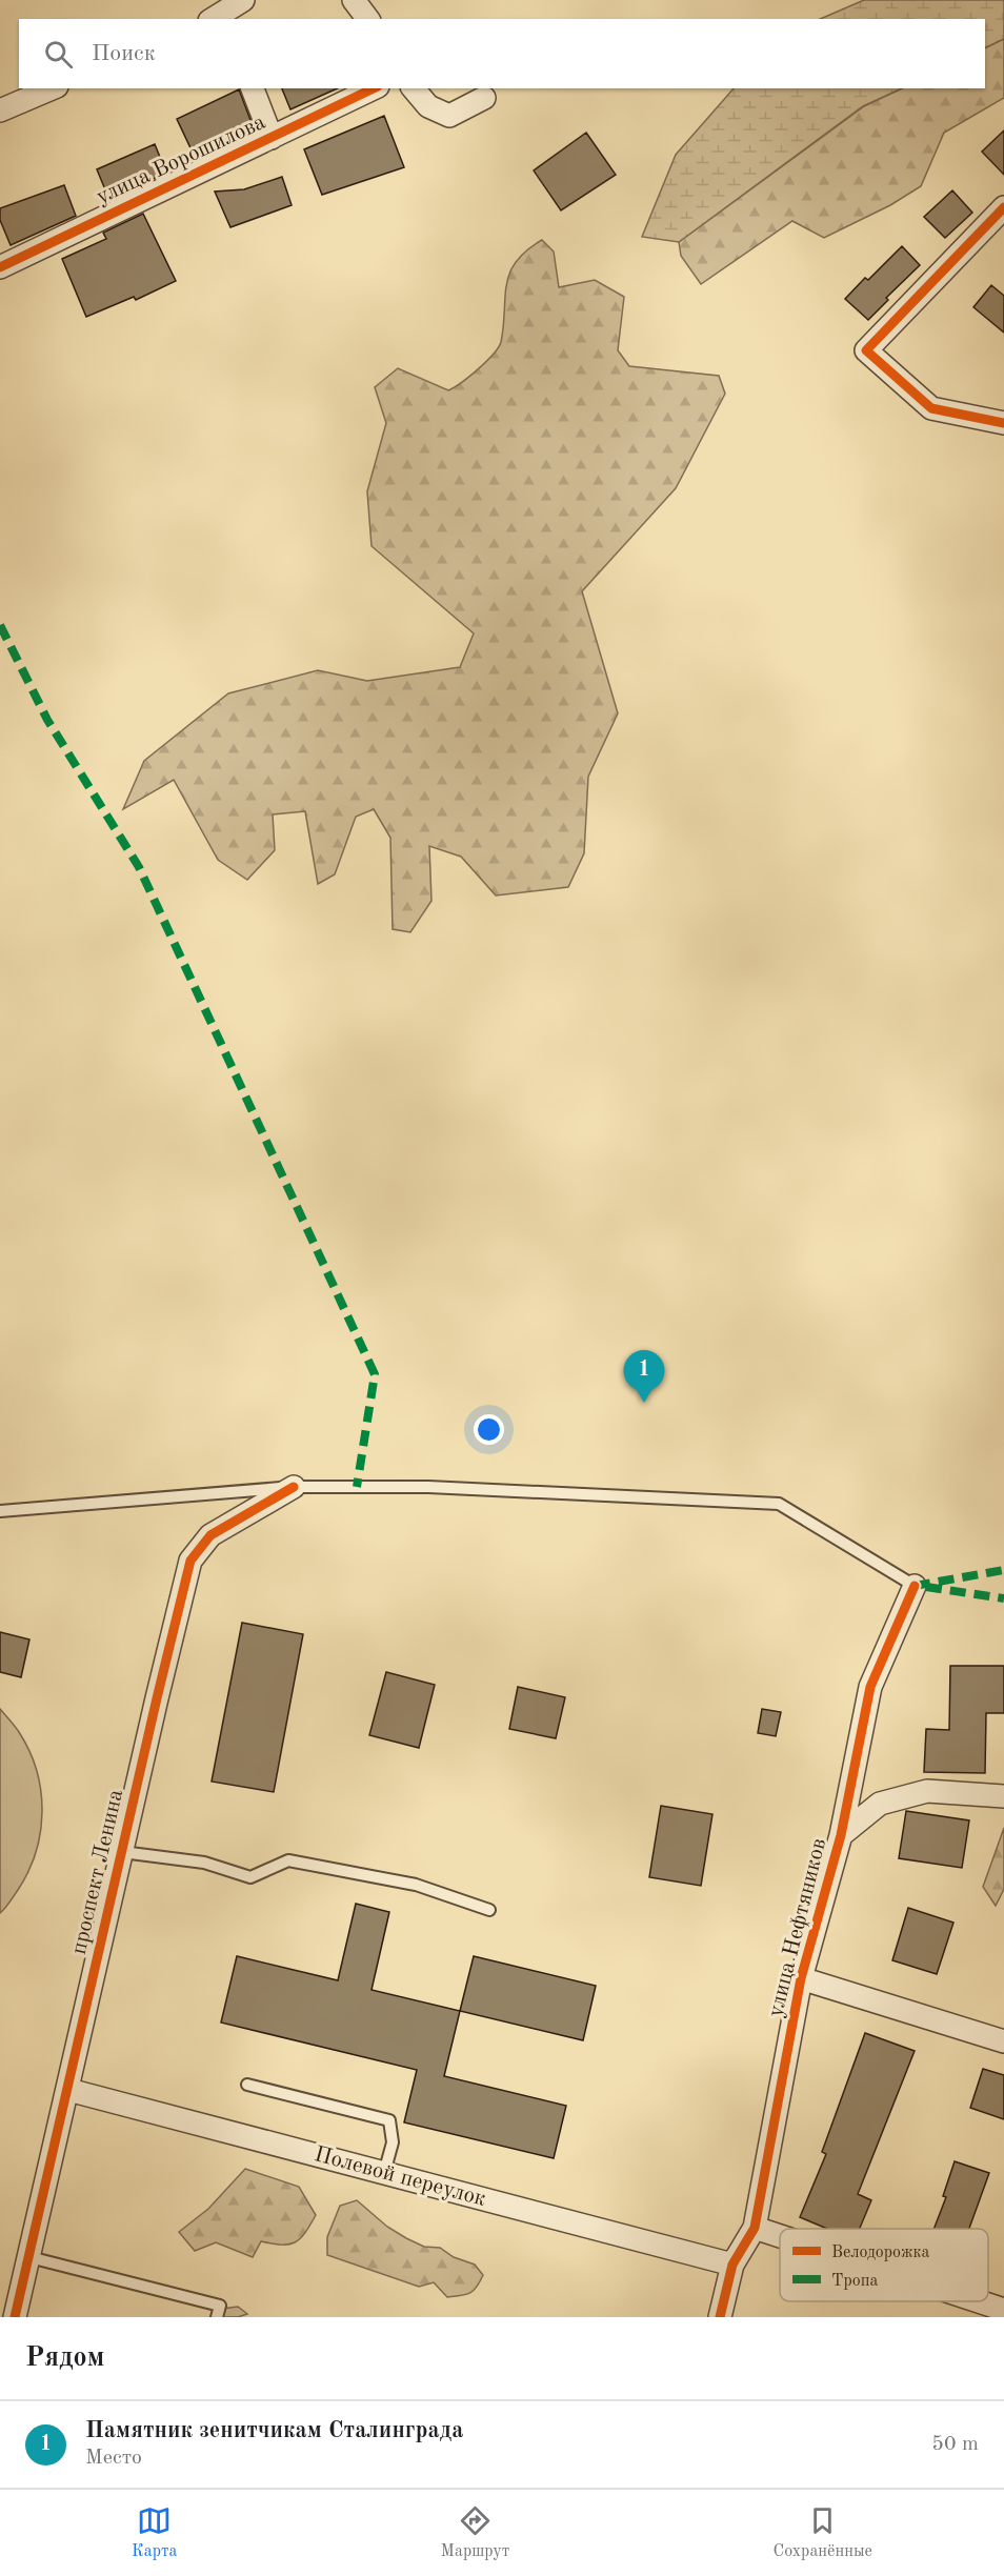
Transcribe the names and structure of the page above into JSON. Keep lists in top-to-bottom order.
{
  "streets": {
    "street": [
      "улица Ворошилова",
      "проспект Ленина",
      "улица Нефтяников",
      "Полевой переулок"
    ]
  },
  "crossings": [
    ["проспект Ленина", "Полевой переулок"],
    ["улица Нефтяников", "Полевой переулок"]
  ],
  "legend": ["Велодорожка", "Тропа"],
  "page": {
    "search": "Поиск",
    "pins": "1",
    "heading": "Рядом",
    "list": [
      {
        "mark": "1",
        "name": "Памятник зенитчикам Сталинграда",
        "note": "Место",
        "value": "50 m"
      }
    ],
    "nav": ["Карта", "Маршрут", "Сохранённые"]
  }
}
